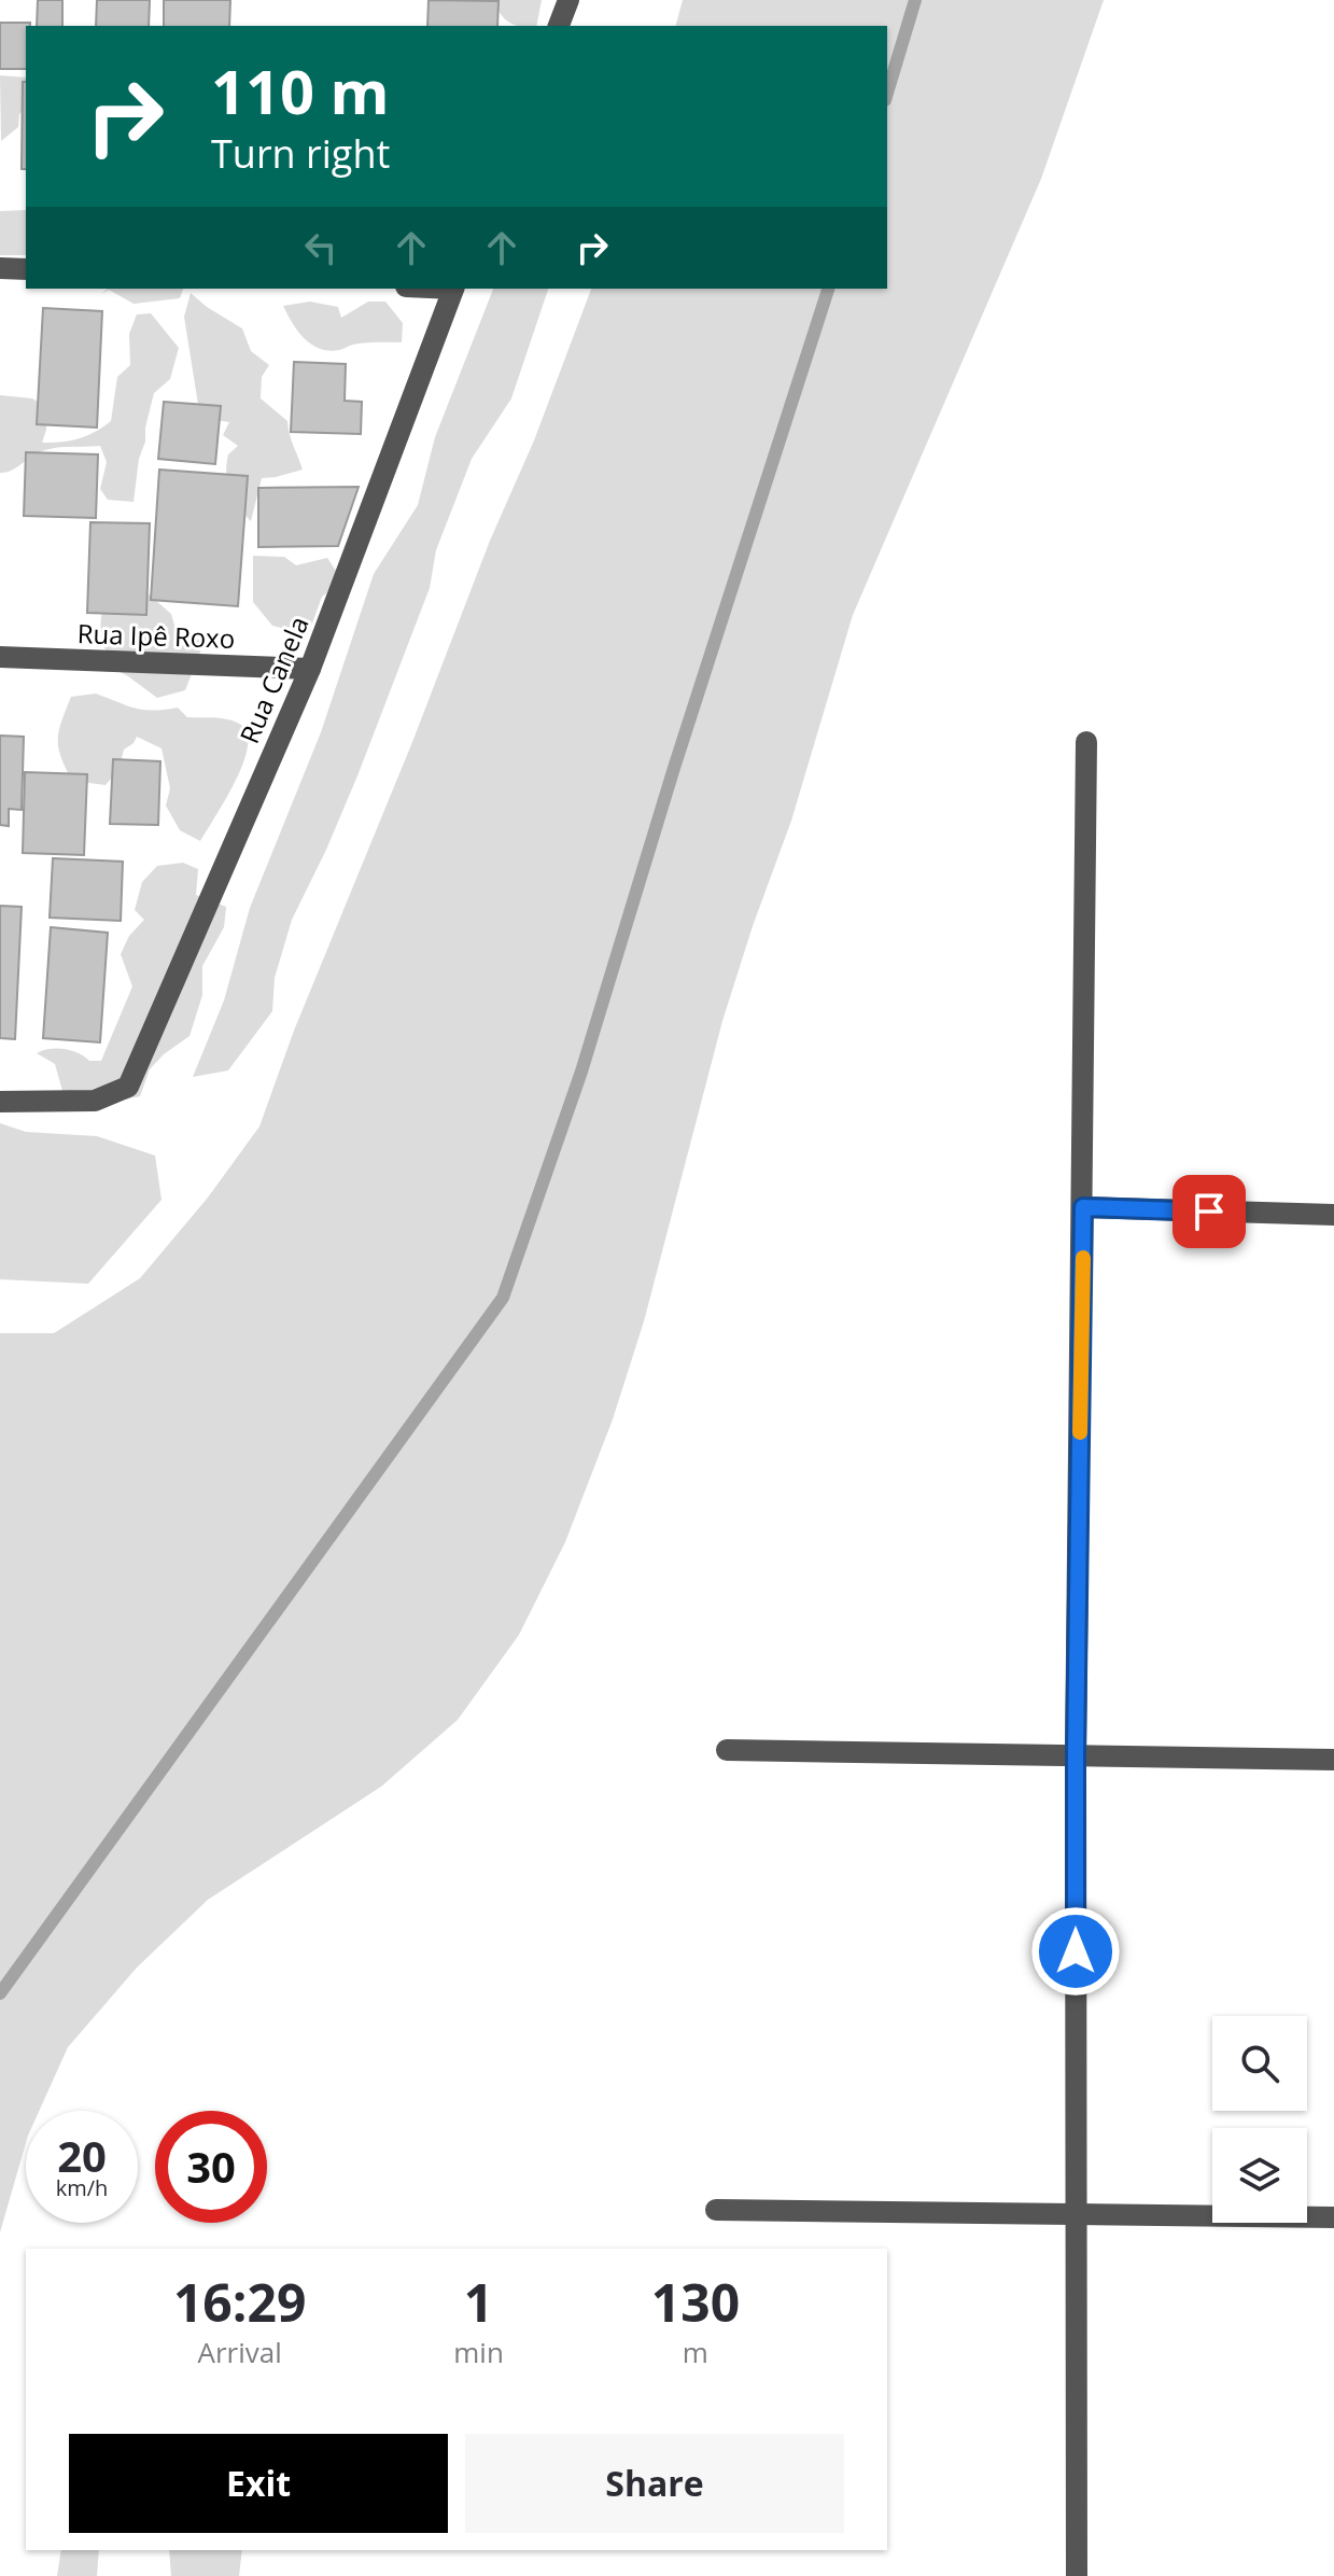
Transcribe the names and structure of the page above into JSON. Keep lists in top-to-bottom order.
{
  "streets": {
    "street": ["Rua Ipê Roxo", "Rua Canela"]
  },
  "crossings": [
    ["Rua Ipê Roxo", "Rua Canela"]
  ],
  "page": {
    "turn": ["110 m", "Turn right"],
    "speed": "20 km/h",
    "limit": "30",
    "eta": [
      "16:29",
      "Arrival",
      "1",
      "min",
      "130",
      "m"
    ],
    "buttons": ["Exit", "Share"]
  }
}
